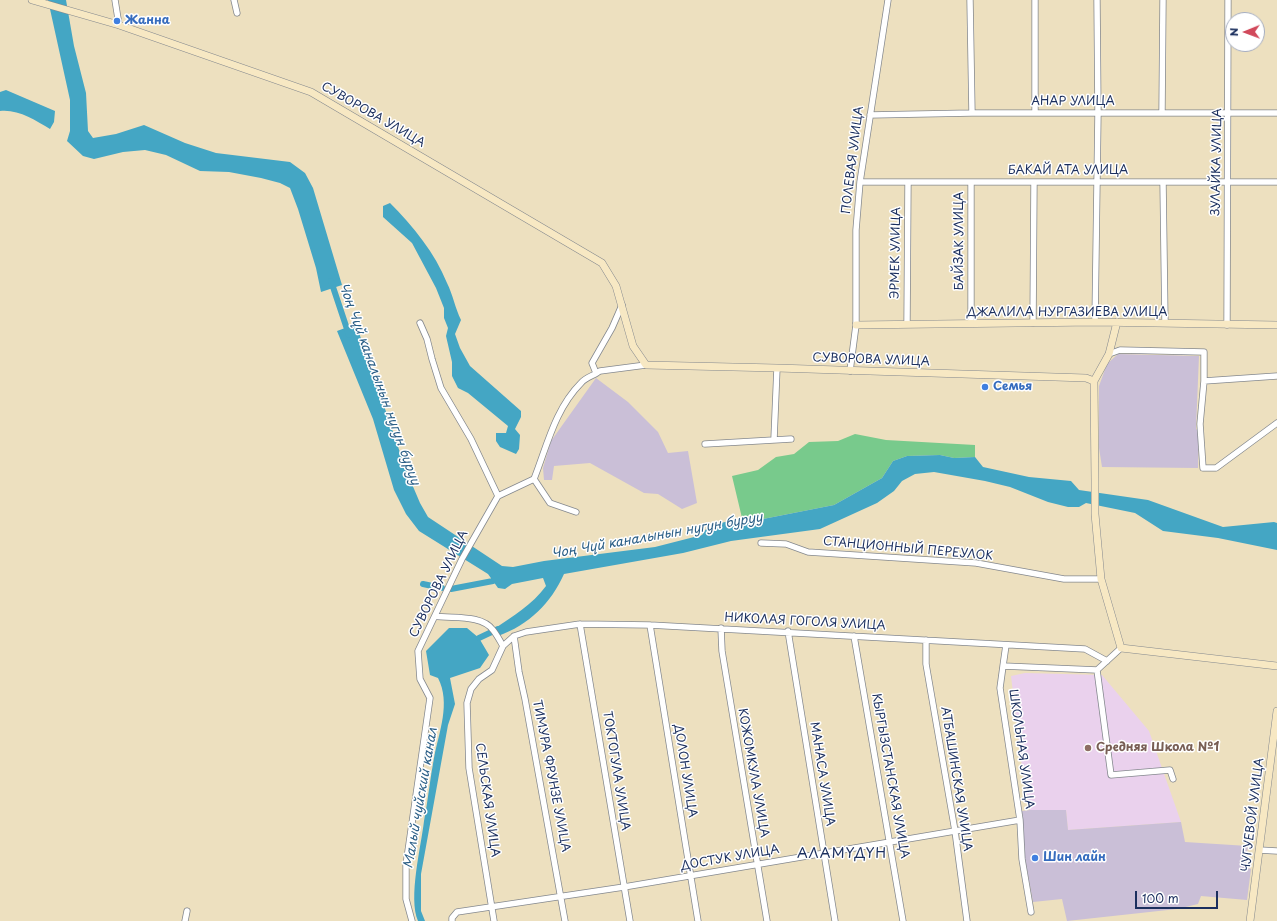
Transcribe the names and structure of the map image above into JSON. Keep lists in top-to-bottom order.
{
  "streets": {
    "street": [
      "АНАР УЛИЦА",
      "СУВОРОВА УЛИЦА",
      "ПОЛЕВАЯ УЛИЦА",
      "ЗУЛАЙКА УЛИЦА",
      "БАКАЙ АТА УЛИЦА",
      "БАЙЗАК УЛИЦА",
      "ЭРМЕК УЛИЦА",
      "ДЖАЛИЛА НУРГАЗИЕВА УЛИЦА",
      "СТАНЦИОННЫЙ ПЕРЕУЛОК",
      "НИКОЛАЯ ГОГОЛЯ УЛИЦА",
      "ШКОЛЬНАЯ УЛИЦА",
      "ТОКТОГУЛА УЛИЦА",
      "ДОЛОН УЛИЦА",
      "КОЖОМКУЛА УЛИЦА",
      "МАНАСА УЛИЦА",
      "ТИМУРА ФРУНЗЕ УЛИЦА",
      "КЫРГЫЗСТАНСКАЯ УЛИЦА",
      "АТБАШИНСКАЯ УЛИЦА",
      "СЕЛЬСКАЯ УЛИЦА",
      "ЧУГУЕВОЙ УЛИЦА",
      "ДОСТУК УЛИЦА"
    ]
  },
  "crossings": [
    ["АНАР УЛИЦА", "ПОЛЕВАЯ УЛИЦА"],
    ["АНАР УЛИЦА", "ЗУЛАЙКА УЛИЦА"],
    ["СУВОРОВА УЛИЦА", "ПОЛЕВАЯ УЛИЦА"],
    ["ПОЛЕВАЯ УЛИЦА", "БАКАЙ АТА УЛИЦА"],
    ["ПОЛЕВАЯ УЛИЦА", "ДЖАЛИЛА НУРГАЗИЕВА УЛИЦА"],
    ["ЗУЛАЙКА УЛИЦА", "БАКАЙ АТА УЛИЦА"],
    ["ЗУЛАЙКА УЛИЦА", "ДЖАЛИЛА НУРГАЗИЕВА УЛИЦА"],
    ["БАКАЙ АТА УЛИЦА", "БАЙЗАК УЛИЦА"],
    ["БАКАЙ АТА УЛИЦА", "ЭРМЕК УЛИЦА"],
    ["БАЙЗАК УЛИЦА", "ДЖАЛИЛА НУРГАЗИЕВА УЛИЦА"],
    ["ЭРМЕК УЛИЦА", "ДЖАЛИЛА НУРГАЗИЕВА УЛИЦА"],
    ["НИКОЛАЯ ГОГОЛЯ УЛИЦА", "ШКОЛЬНАЯ УЛИЦА"],
    ["НИКОЛАЯ ГОГОЛЯ УЛИЦА", "ТОКТОГУЛА УЛИЦА"],
    ["НИКОЛАЯ ГОГОЛЯ УЛИЦА", "ДОЛОН УЛИЦА"],
    ["НИКОЛАЯ ГОГОЛЯ УЛИЦА", "КОЖОМКУЛА УЛИЦА"],
    ["НИКОЛАЯ ГОГОЛЯ УЛИЦА", "МАНАСА УЛИЦА"],
    ["НИКОЛАЯ ГОГОЛЯ УЛИЦА", "ТИМУРА ФРУНЗЕ УЛИЦА"],
    ["НИКОЛАЯ ГОГОЛЯ УЛИЦА", "КЫРГЫЗСТАНСКАЯ УЛИЦА"],
    ["НИКОЛАЯ ГОГОЛЯ УЛИЦА", "АТБАШИНСКАЯ УЛИЦА"],
    ["НИКОЛАЯ ГОГОЛЯ УЛИЦА", "СЕЛЬСКАЯ УЛИЦА"],
    ["ШКОЛЬНАЯ УЛИЦА", "ДОСТУК УЛИЦА"],
    ["ТОКТОГУЛА УЛИЦА", "ДОСТУК УЛИЦА"],
    ["ДОЛОН УЛИЦА", "ДОСТУК УЛИЦА"],
    ["КОЖОМКУЛА УЛИЦА", "ДОСТУК УЛИЦА"],
    ["МАНАСА УЛИЦА", "ДОСТУК УЛИЦА"],
    ["ТИМУРА ФРУНЗЕ УЛИЦА", "ДОСТУК УЛИЦА"],
    ["КЫРГЫЗСТАНСКАЯ УЛИЦА", "ДОСТУК УЛИЦА"],
    ["АТБАШИНСКАЯ УЛИЦА", "ДОСТУК УЛИЦА"],
    ["СЕЛЬСКАЯ УЛИЦА", "ДОСТУК УЛИЦА"]
  ],
  "districts": ["АЛАМҮДҮН"],
  "water": ["Чоң Чүй каналынын нугун буруу", "Малый чуйский канал"],
  "places": [
    "Жанна",
    "Семья",
    "Средняя Школа №1",
    "Шин лайн"
  ],
  "scale_bar": "100 m",
  "north": "left"
}
